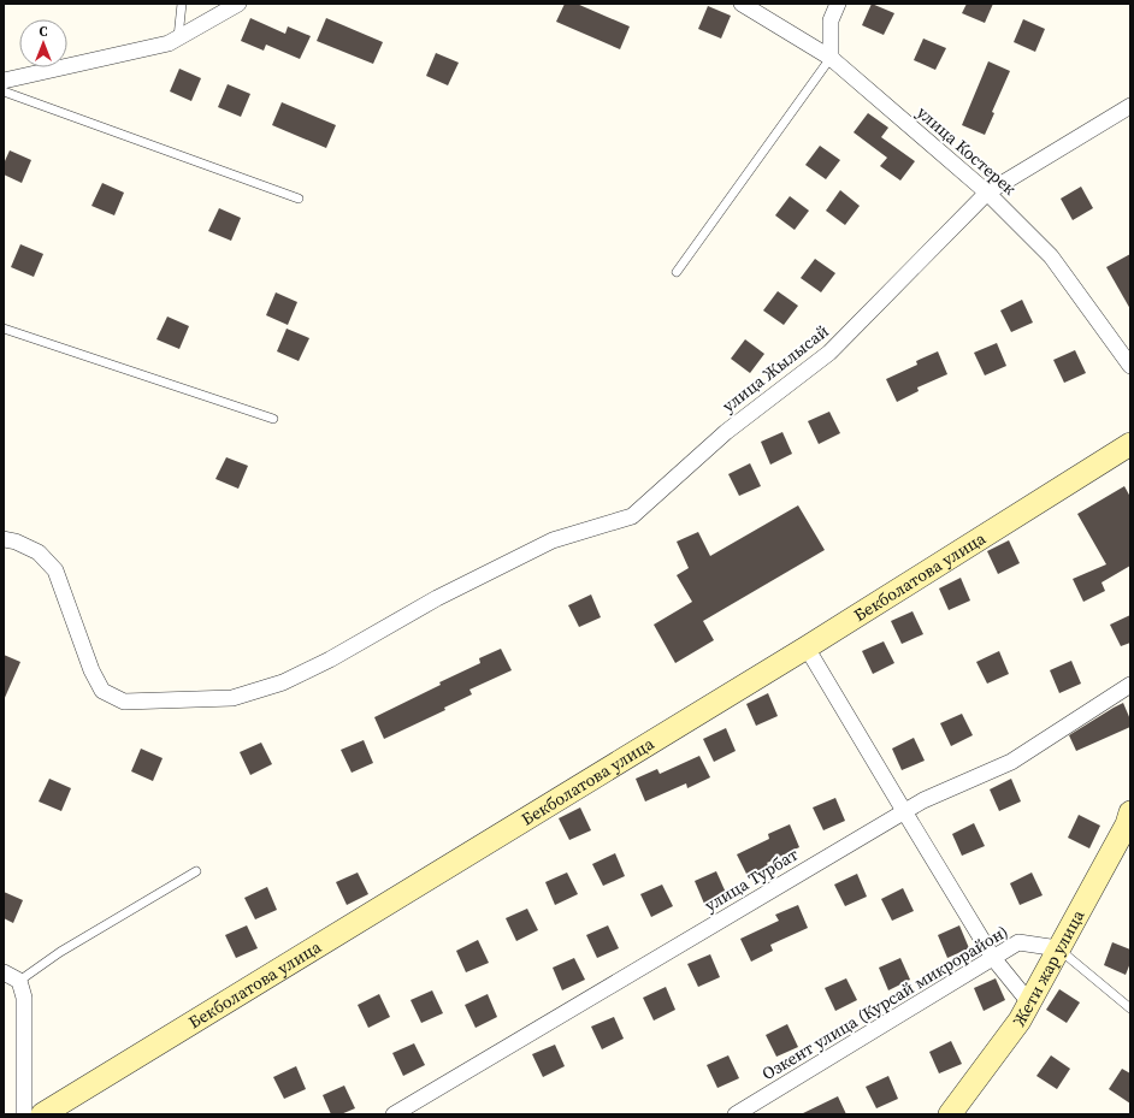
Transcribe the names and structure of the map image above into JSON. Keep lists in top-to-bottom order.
{
  "streets": {
    "street": [
      "улица Костерек",
      "улица Жылысай",
      "Бекболатова улица",
      "улица Турбат",
      "Жети жар улица",
      "Озкент улица (Курсай микрорайон)"
    ]
  },
  "crossings": [
    ["улица Костерек", "улица Жылысай"],
    ["Жети жар улица", "Озкент улица (Курсай микрорайон)"]
  ],
  "north": "top"
}
